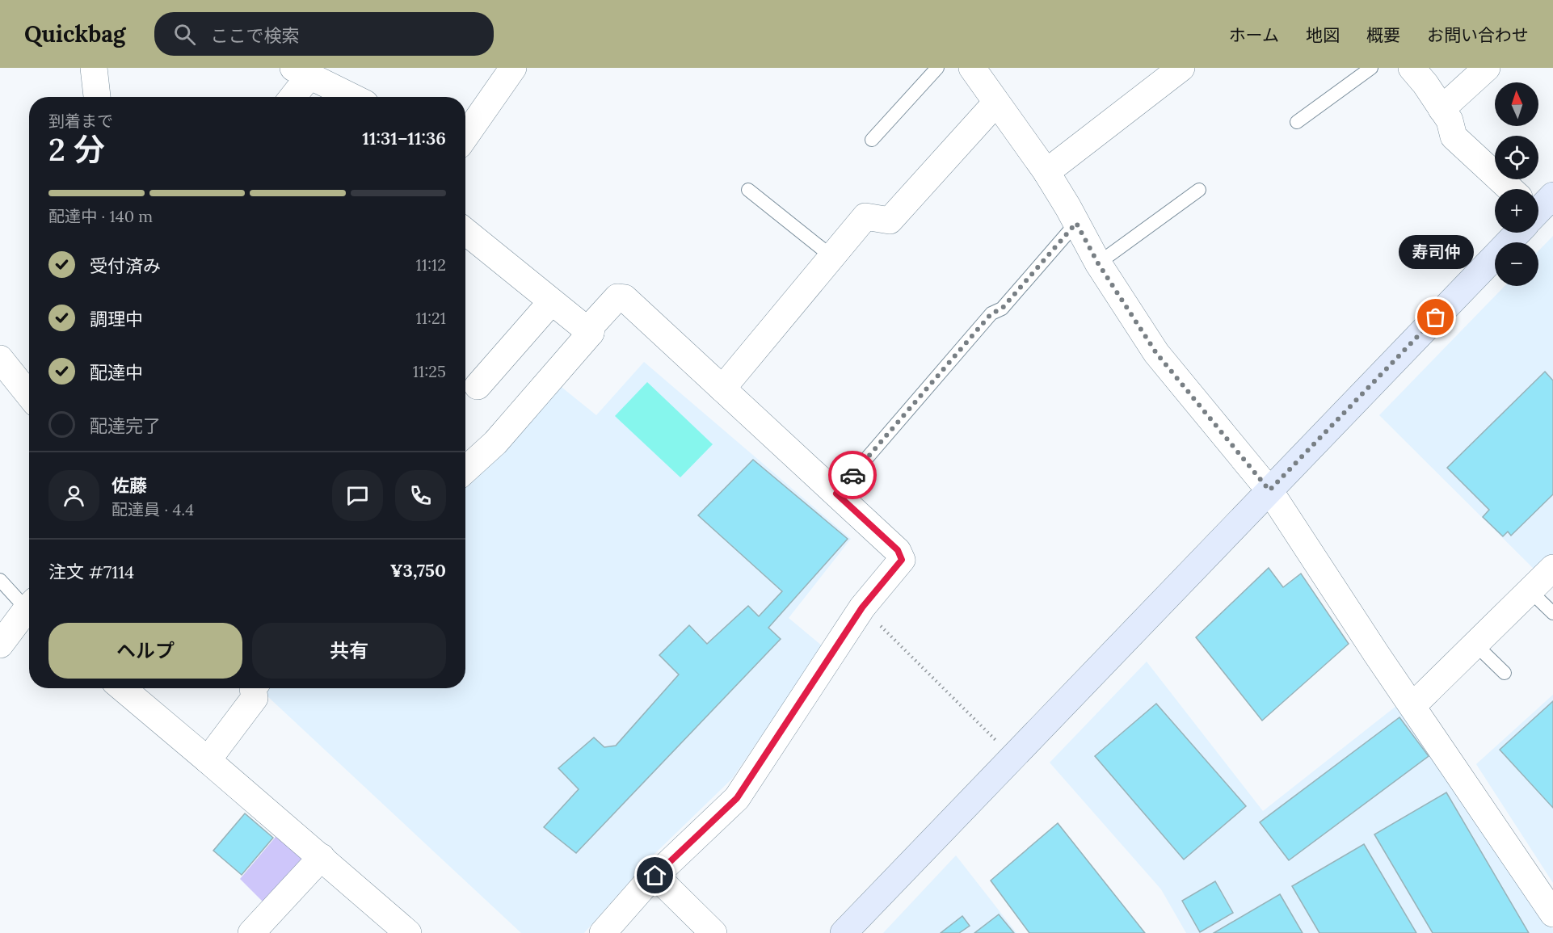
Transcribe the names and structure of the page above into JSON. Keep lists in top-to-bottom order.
{
  "places": ["寿司仲"],
  "north": "top",
  "page": {
    "header": "Quickbag",
    "search": "ここで検索",
    "nav": [
      "ホーム",
      "地図",
      "概要",
      "お問い合わせ"
    ],
    "map_buttons": ["+", "−"],
    "heading": ["2 分", "到着まで", "11:31–11:36"],
    "panel": [
      "佐藤",
      "配達員 · 4.4",
      "注文 #7114",
      "¥3,750"
    ],
    "bar": "配達中 · 140 m",
    "bubble": "寿司仲",
    "list": [
      ["受付済み", "11:12"],
      ["調理中", "11:21"],
      ["配達中", "11:25"],
      "配達完了"
    ],
    "buttons": ["ヘルプ", "共有"]
  }
}
